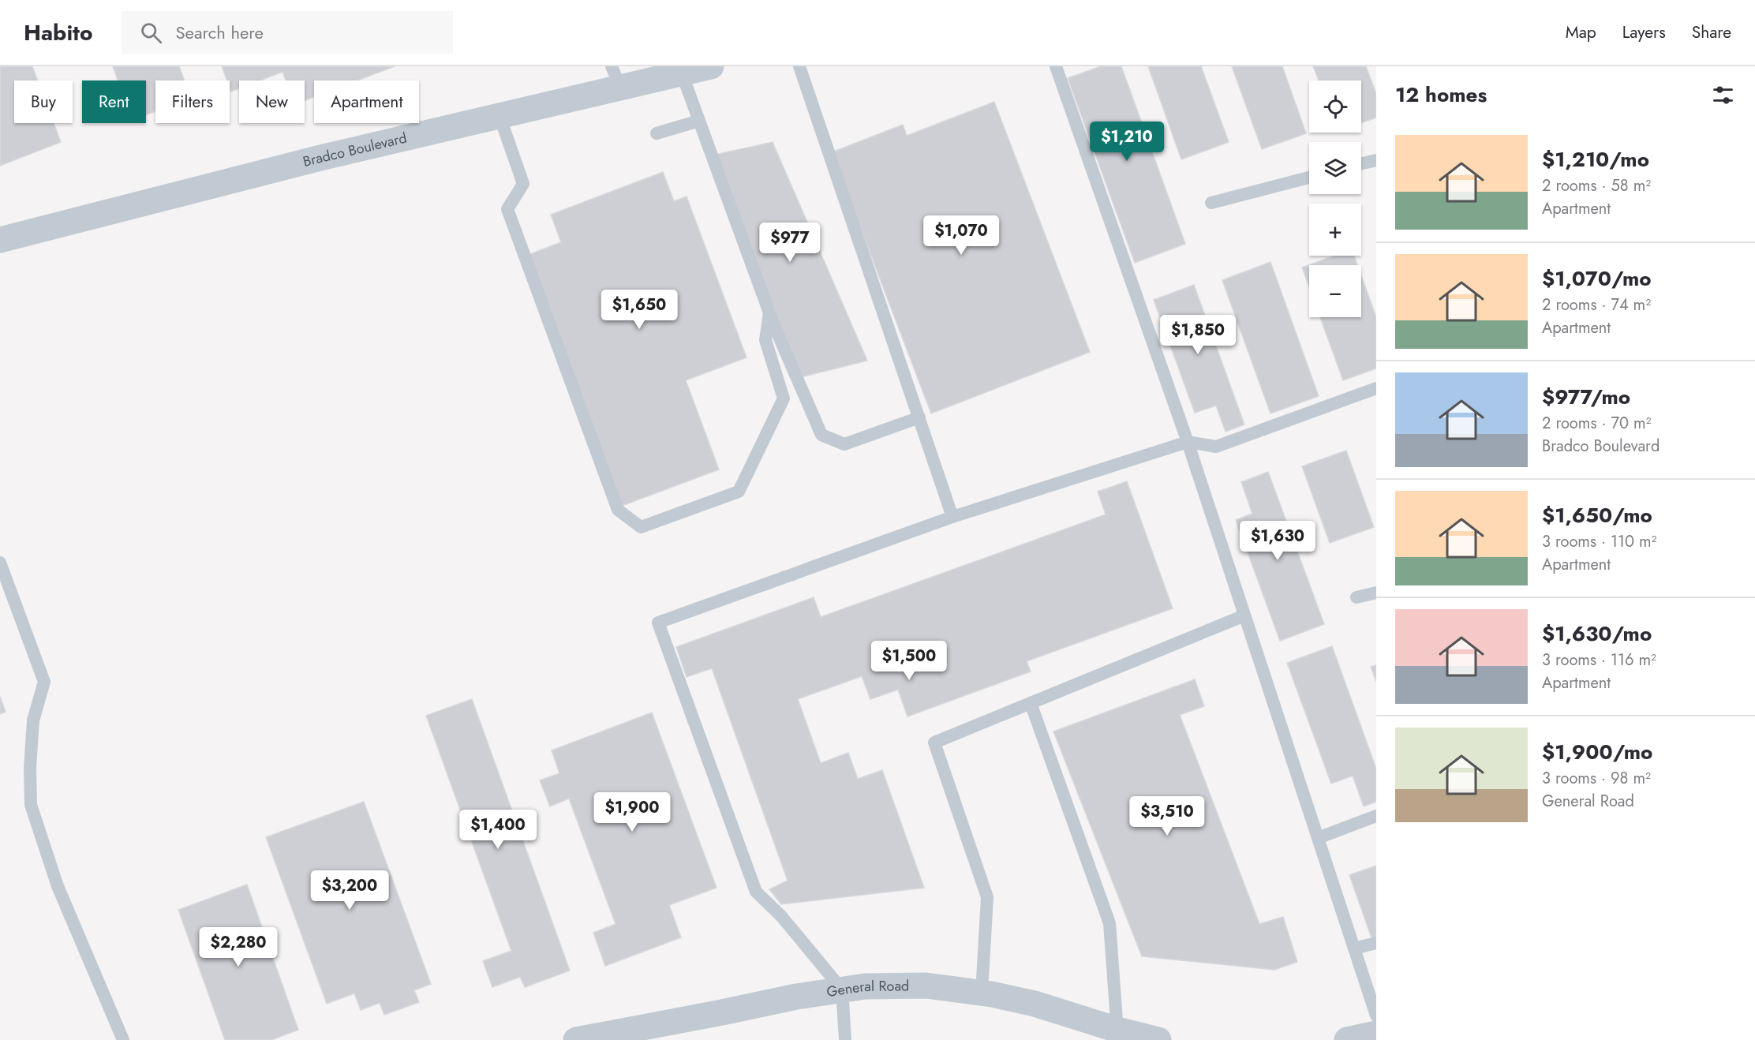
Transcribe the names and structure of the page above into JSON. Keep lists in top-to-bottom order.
{
  "streets": {
    "street": ["Bradco Boulevard", "General Road"]
  },
  "page": {
    "header": "Habito",
    "search": "Search here",
    "nav": ["Map", "Layers", "Share"],
    "heading": "12 homes",
    "map_buttons": ["+", "−"],
    "chip": [
      "Buy",
      "Rent",
      "Filters",
      "New",
      "Apartment"
    ],
    "price": [
      "$1,210",
      "$1,070",
      "$977",
      "$1,650",
      "$1,850",
      "$1,630",
      "$1,500",
      "$1,900",
      "$3,510",
      "$1,400",
      "$3,200",
      "$2,280"
    ],
    "list": [
      {
        "name": "$1,210/mo",
        "note": "2 rooms · 58 m² · Apartment"
      },
      {
        "name": "$1,070/mo",
        "note": "2 rooms · 74 m² · Apartment"
      },
      {
        "name": "$977/mo",
        "note": "2 rooms · 70 m² · Bradco Boulevard"
      },
      {
        "name": "$1,650/mo",
        "note": "3 rooms · 110 m² · Apartment"
      },
      {
        "name": "$1,630/mo",
        "note": "3 rooms · 116 m² · Apartment"
      },
      {
        "name": "$1,900/mo",
        "note": "3 rooms · 98 m² · General Road"
      }
    ]
  }
}
